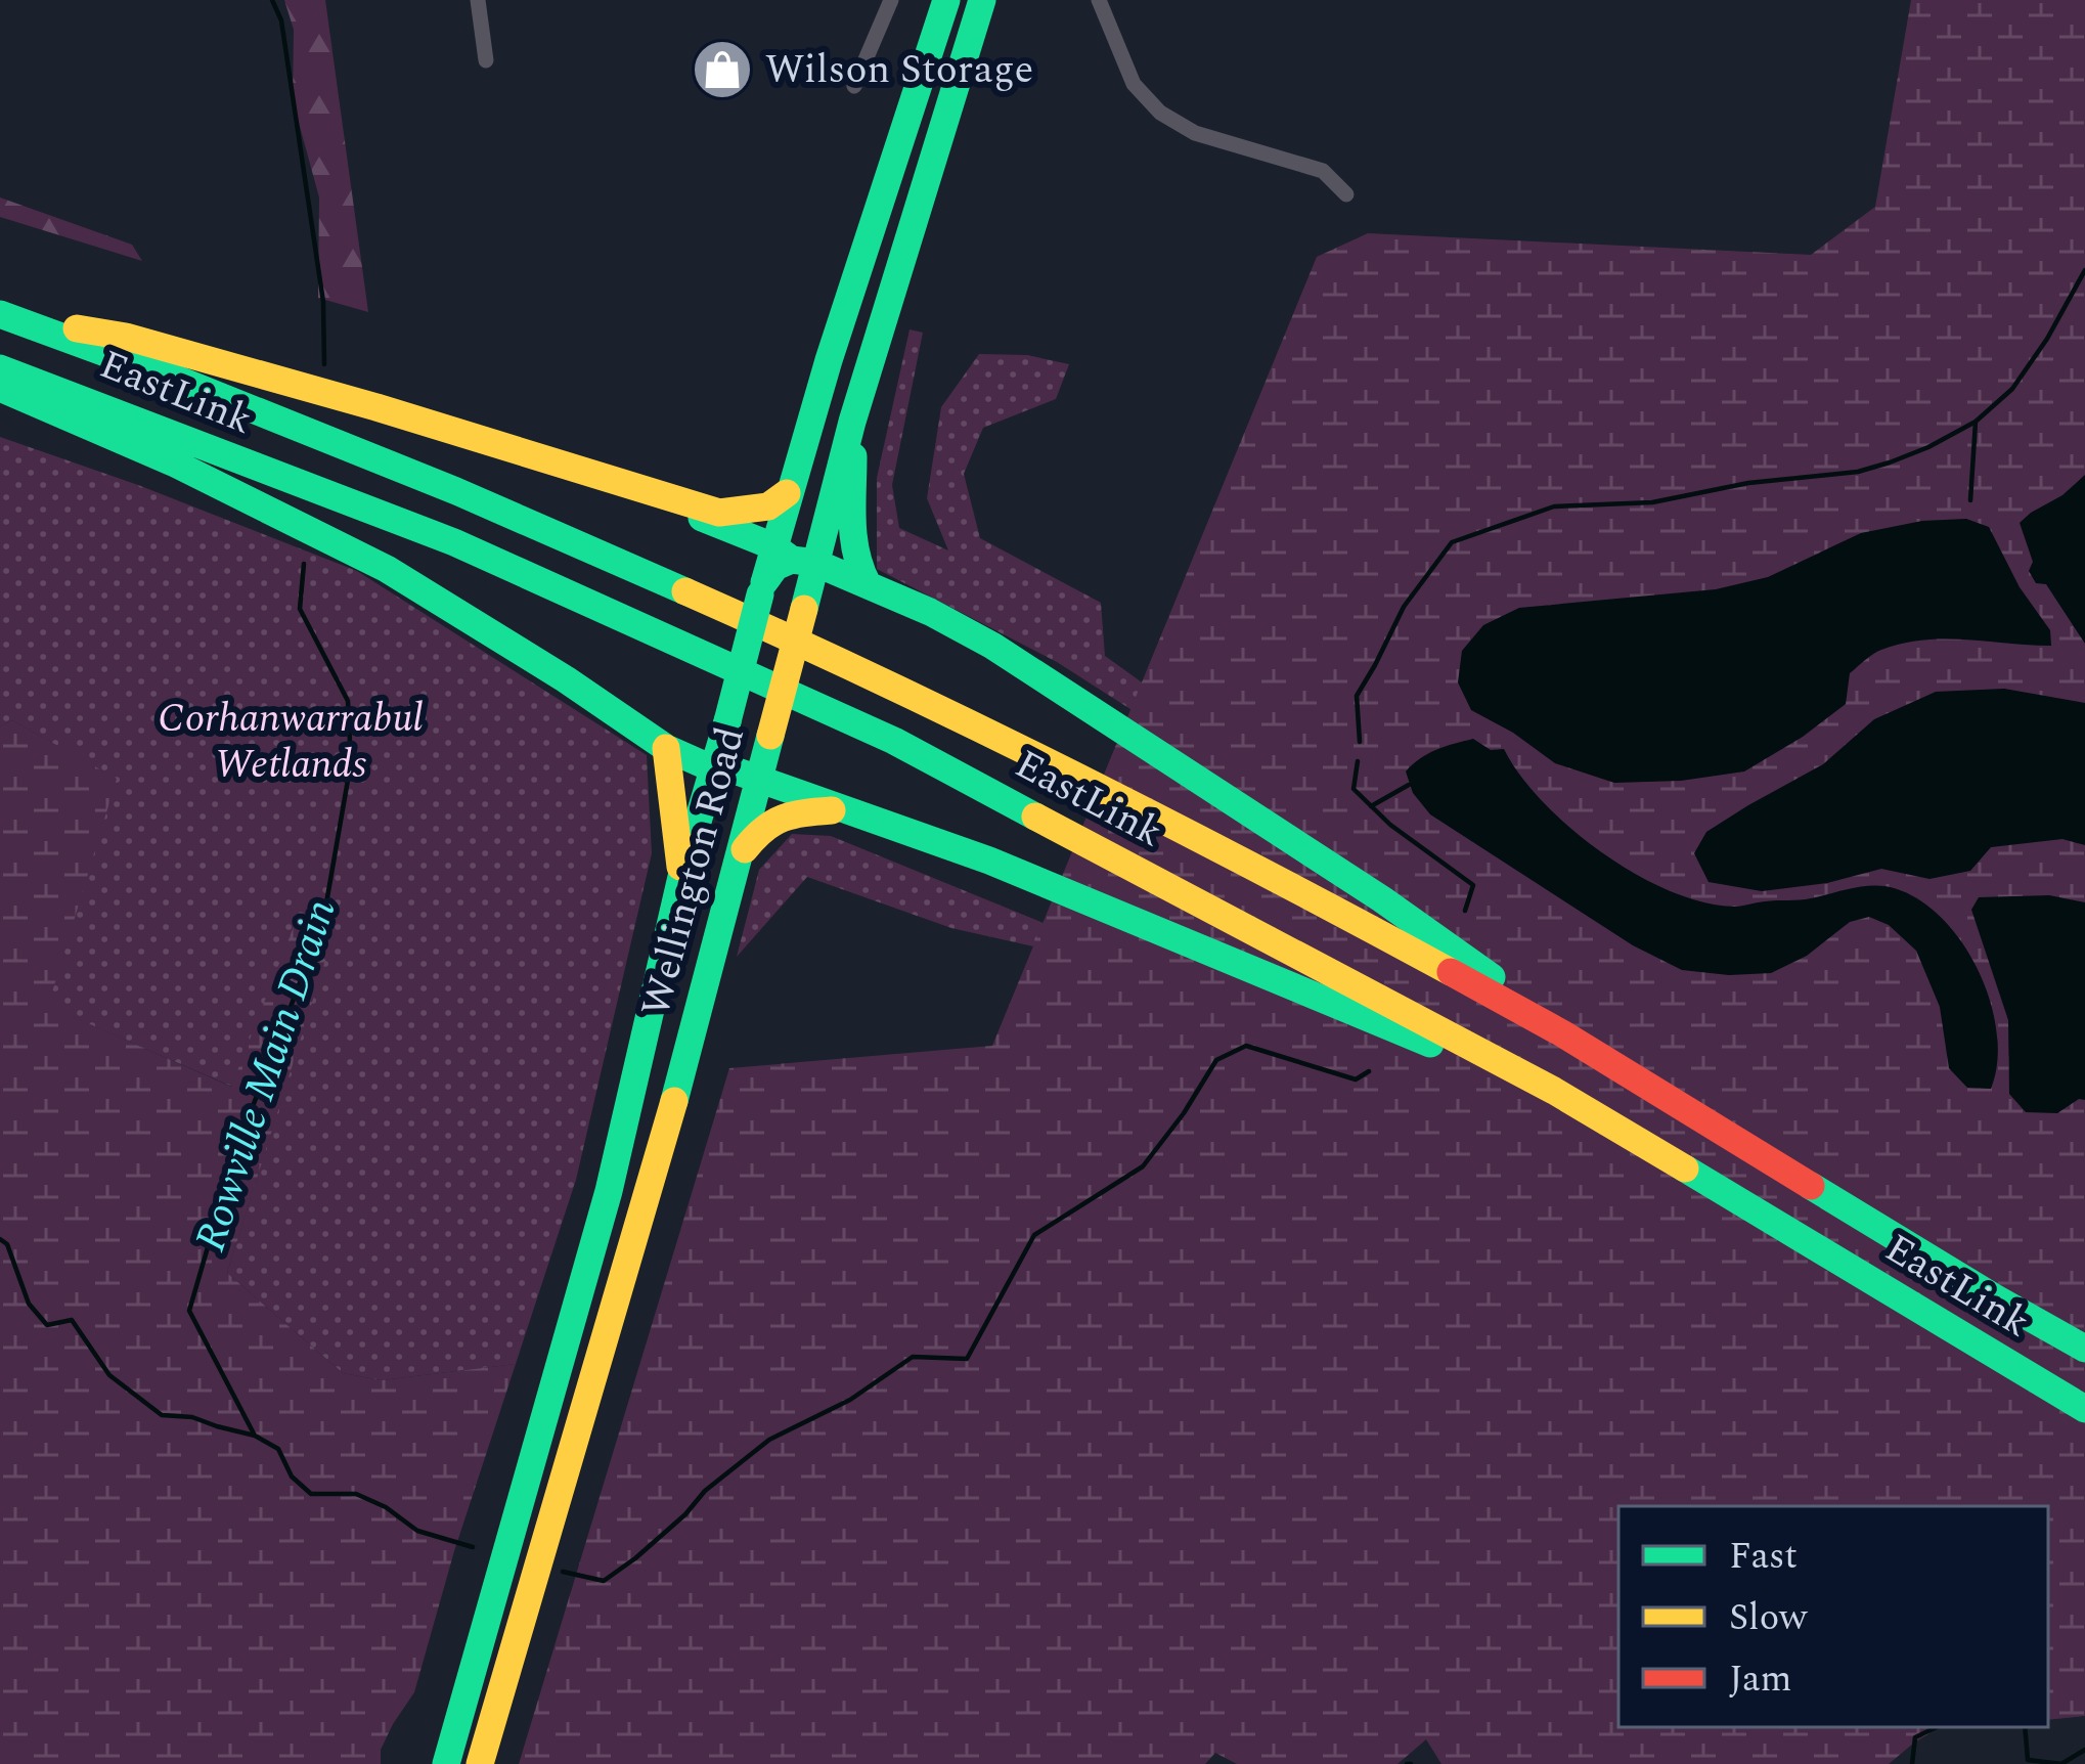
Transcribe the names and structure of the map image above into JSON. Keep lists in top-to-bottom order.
{
  "streets": {
    "highway": ["EastLink", "Wellington Road"]
  },
  "water": ["Rowville Main Drain"],
  "parks": ["Corhanwarrabul Wetlands"],
  "places": {
    "shop": ["Wilson Storage"]
  },
  "legend": ["Fast", "Slow", "Jam"]
}
